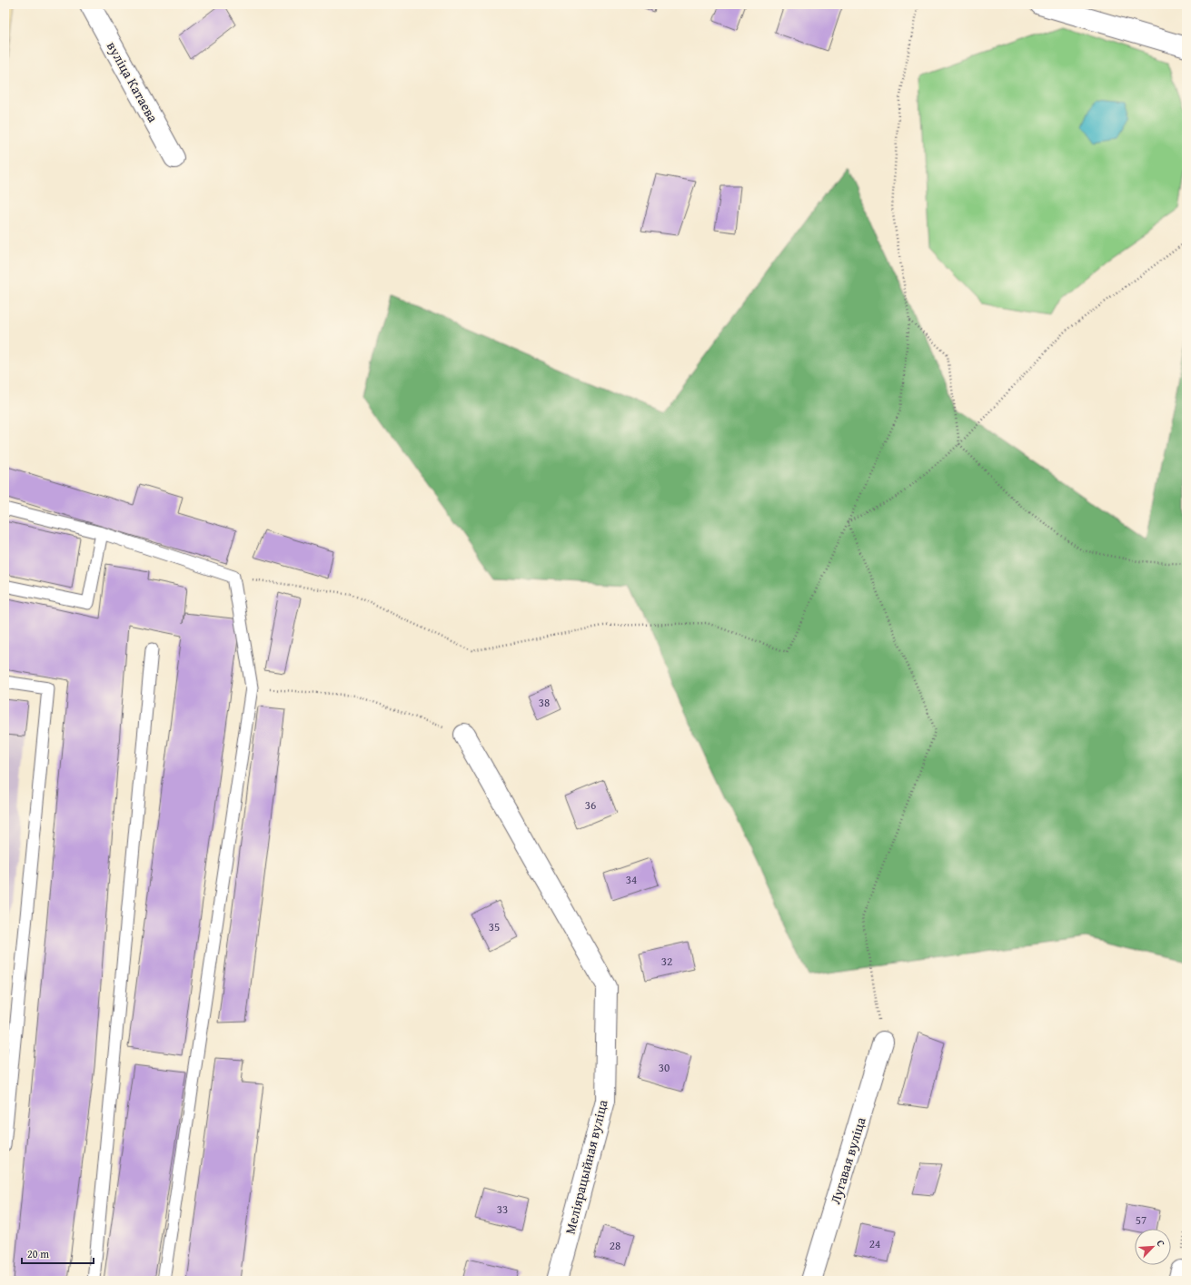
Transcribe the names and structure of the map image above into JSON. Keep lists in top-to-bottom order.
{
  "streets": {
    "street": ["вуліца Катаева", "Лугавая вуліца", "Меліярацыйная вуліца"]
  },
  "house_numbers": [
    "38",
    "36",
    "34",
    "35",
    "32",
    "30",
    "33",
    "57",
    "24",
    "28"
  ],
  "scale_bar": "20 m",
  "north": "top right"
}
